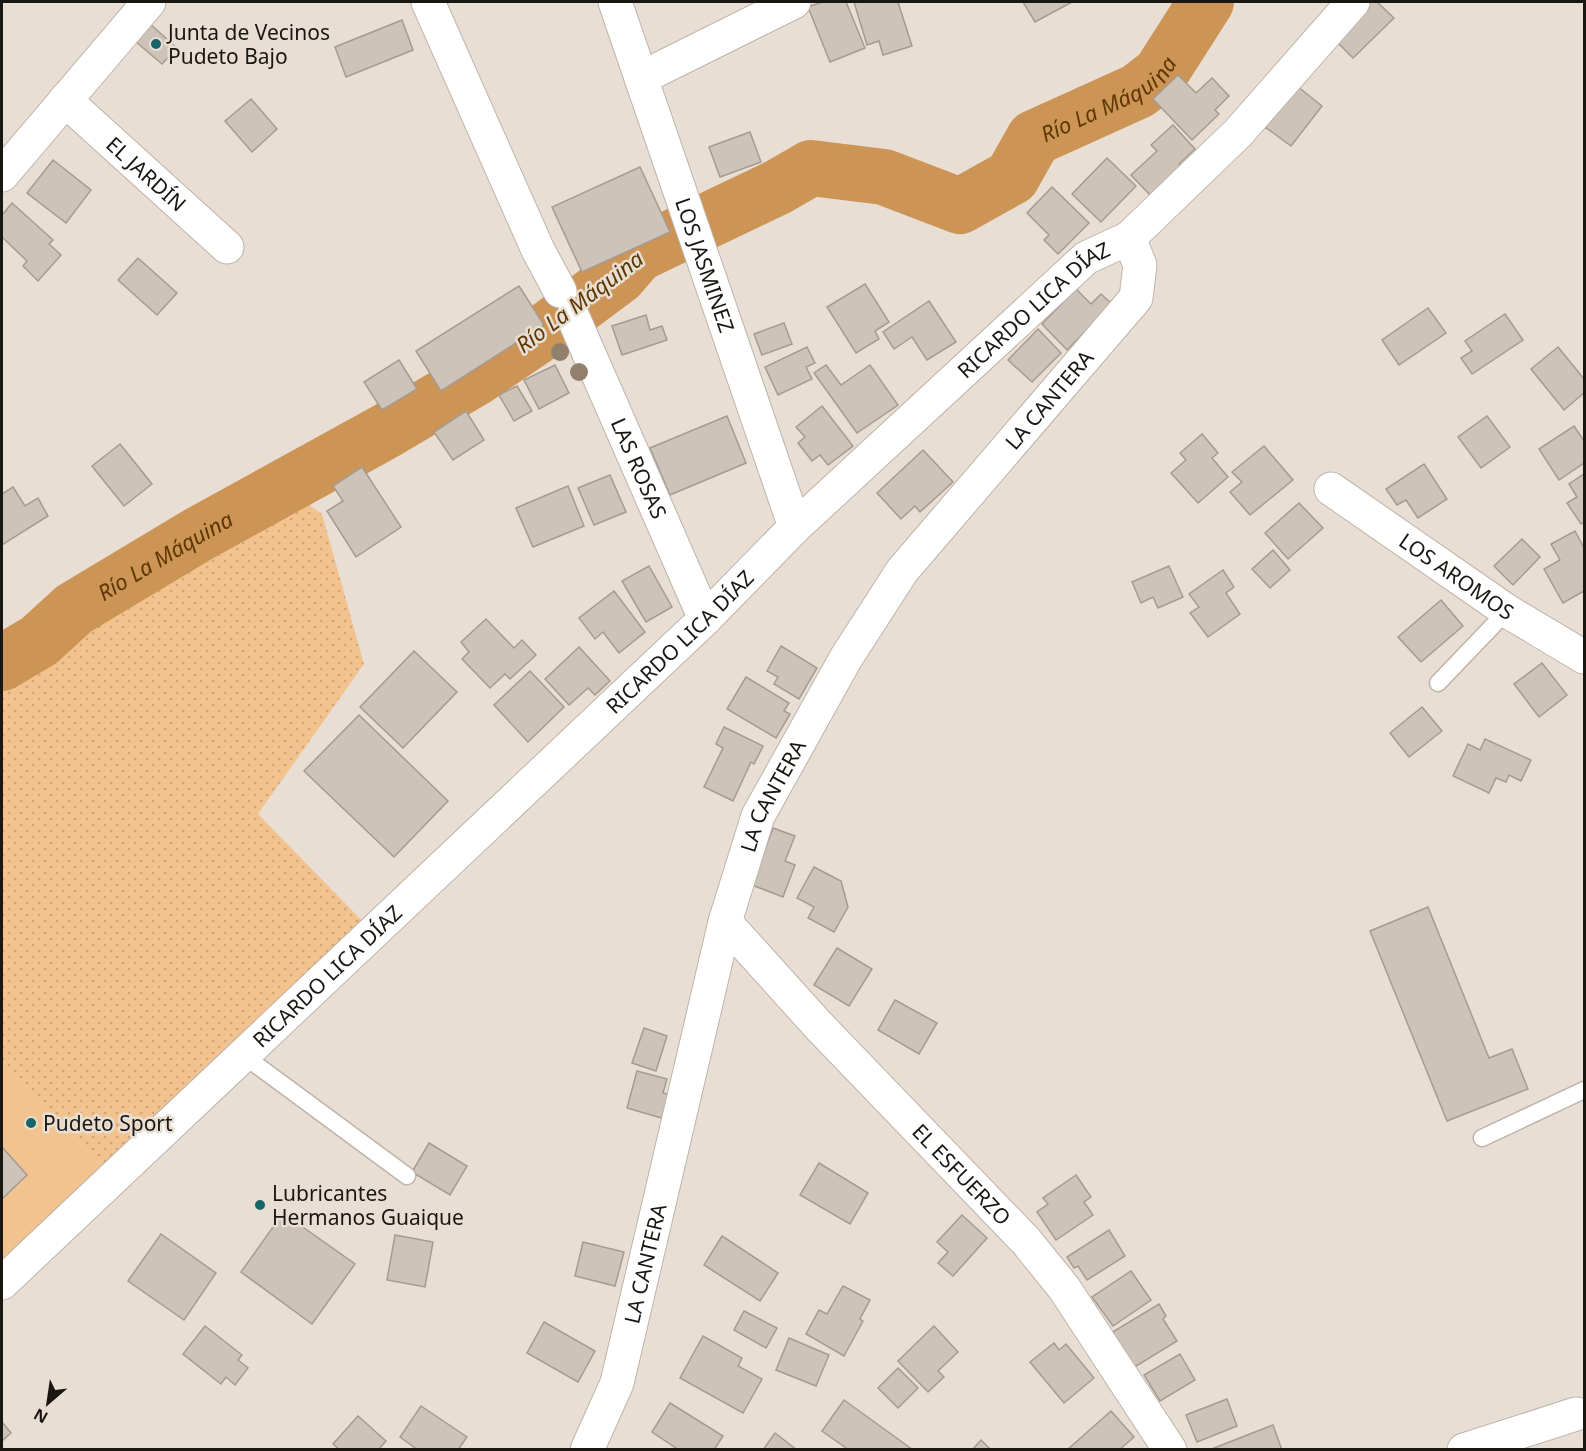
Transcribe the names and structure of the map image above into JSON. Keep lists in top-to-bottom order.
{
  "streets": {
    "street": [
      "EL JARDÍN",
      "LOS JASMINEZ",
      "RICARDO LICA DÍAZ",
      "LA CANTERA",
      "LAS ROSAS",
      "LOS AROMOS",
      "EL ESFUERZO"
    ]
  },
  "crossings": [
    ["LOS JASMINEZ", "RICARDO LICA DÍAZ"],
    ["RICARDO LICA DÍAZ", "LA CANTERA"],
    ["RICARDO LICA DÍAZ", "LAS ROSAS"],
    ["LA CANTERA", "EL ESFUERZO"]
  ],
  "water": ["Río La Máquina"],
  "places": ["Junta de Vecinos Pudeto Bajo", "Pudeto Sport", "Lubricantes Hermanos Guaique"],
  "north": "bottom left"
}
